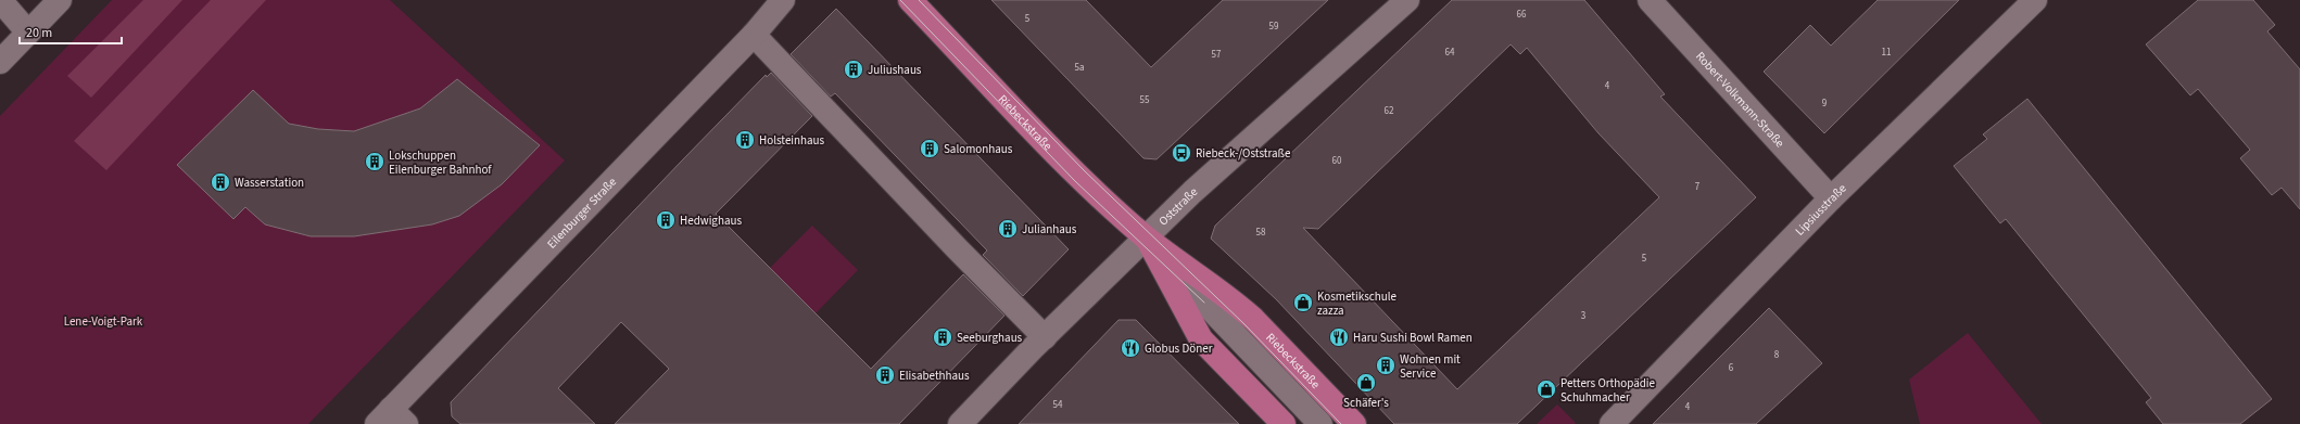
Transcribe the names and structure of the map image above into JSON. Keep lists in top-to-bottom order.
{
  "streets": {
    "main road": ["Riebeckstraße"],
    "street": [
      "Robert-Volkmann-Straße",
      "Oststraße",
      "Lipsiusstraße",
      "Eilenburger Straße"
    ]
  },
  "crossings": [
    ["Robert-Volkmann-Straße", "Lipsiusstraße"],
    ["Riebeckstraße", "Oststraße"]
  ],
  "parks": ["Lene-Voigt-Park"],
  "places": {
    "building": [
      "Juliushaus",
      "Holsteinhaus",
      "Salomonhaus",
      "Lokschuppen Eilenburger Bahnhof",
      "Wasserstation",
      "Hedwighaus",
      "Julianhaus",
      "Seeburghaus",
      "Wohnen mit Service",
      "Elisabethhaus"
    ],
    "bus stop": ["Riebeck-/Oststraße"],
    "shop": ["Kosmetikschule zazza", "Schäfer's", "Petters Orthopädie Schuhmacher"],
    "restaurant": ["Haru Sushi Bowl Ramen", "Globus Döner"]
  },
  "house_numbers": [
    "66",
    "5",
    "59",
    "64",
    "11",
    "57",
    "5a",
    "4",
    "55",
    "9",
    "62",
    "60",
    "7",
    "58",
    "5",
    "3",
    "8",
    "6",
    "54",
    "4"
  ],
  "scale_bar": "20 m"
}
